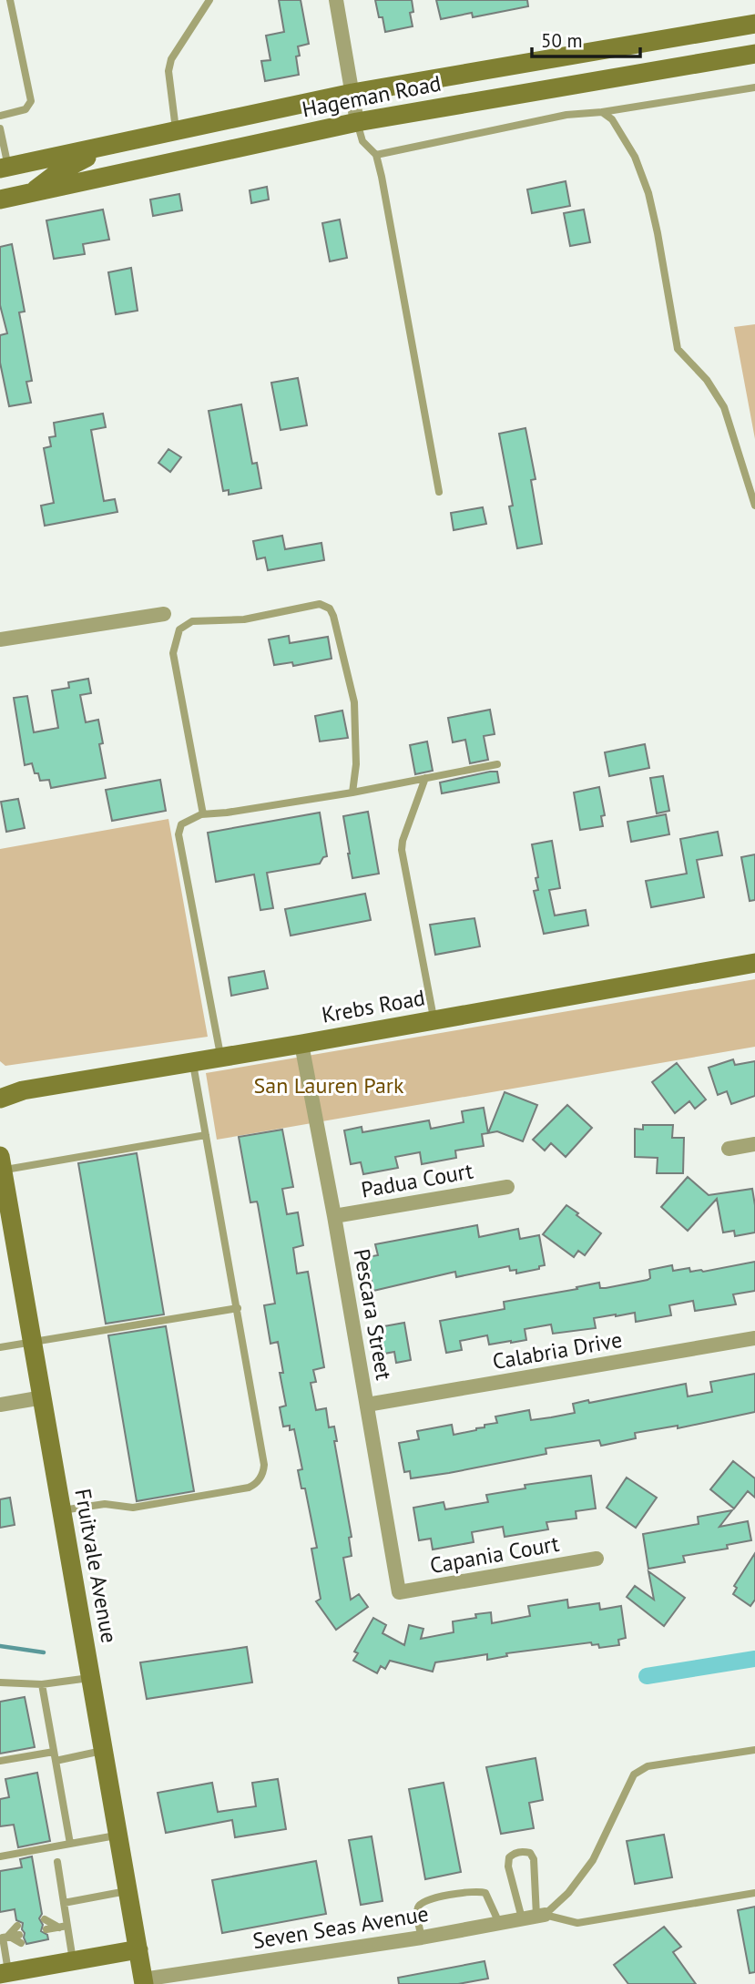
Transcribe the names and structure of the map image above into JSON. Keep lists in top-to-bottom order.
{
  "streets": {
    "main road": ["Hageman Road", "Krebs Road", "Fruitvale Avenue"],
    "street": [
      "Padua Court",
      "Pescara Street",
      "Calabria Drive",
      "Capania Court",
      "Seven Seas Avenue"
    ]
  },
  "crossings": [
    ["Krebs Road", "Pescara Street"],
    ["Padua Court", "Pescara Street"],
    ["Pescara Street", "Calabria Drive"],
    ["Pescara Street", "Capania Court"],
    ["Fruitvale Avenue", "Seven Seas Avenue"]
  ],
  "parks": ["San Lauren Park"],
  "scale_bar": "50 m"
}
